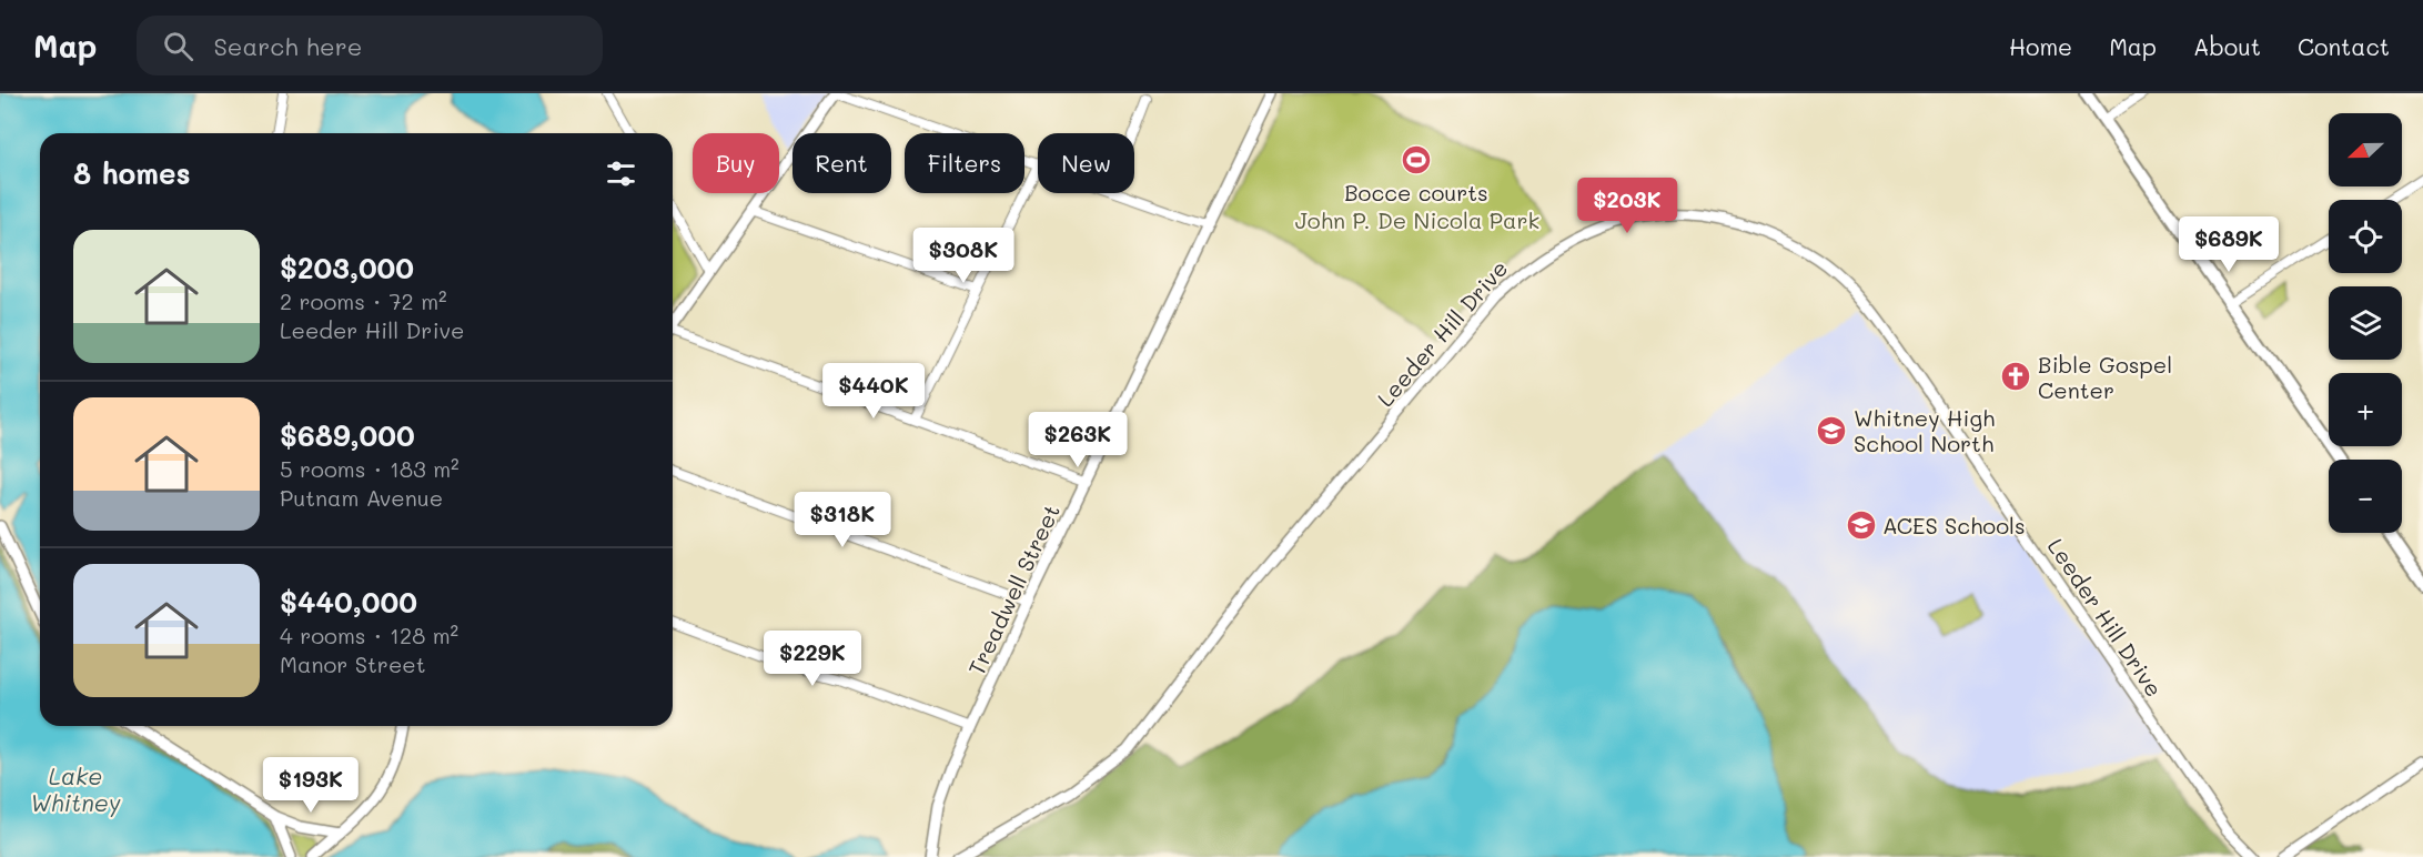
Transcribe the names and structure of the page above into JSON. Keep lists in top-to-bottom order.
{
  "streets": {
    "street": ["Leeder Hill Drive", "Treadwell Street"]
  },
  "water": ["Lake Whitney"],
  "parks": ["John P. De Nicola Park"],
  "places": {
    "sports": ["Bocce courts"],
    "church": ["Bible Gospel Center"],
    "school or university": ["Whitney High School North", "ACES Schools"]
  },
  "north": "left",
  "page": {
    "header": "Map",
    "search": "Search here",
    "nav": [
      "Home",
      "Map",
      "About",
      "Contact"
    ],
    "map_buttons": ["+", "−"],
    "chip": [
      "Buy",
      "Rent",
      "Filters",
      "New"
    ],
    "heading": "8 homes",
    "price": [
      "$203K",
      "$689K",
      "$308K",
      "$440K",
      "$263K",
      "$318K",
      "$229K",
      "$193K"
    ],
    "list": [
      {
        "name": "$203,000",
        "note": "2 rooms · 72 m² · Leeder Hill Drive"
      },
      {
        "name": "$689,000",
        "note": "5 rooms · 183 m² · Putnam Avenue"
      },
      {
        "name": "$440,000",
        "note": "4 rooms · 128 m² · Manor Street"
      }
    ]
  }
}
